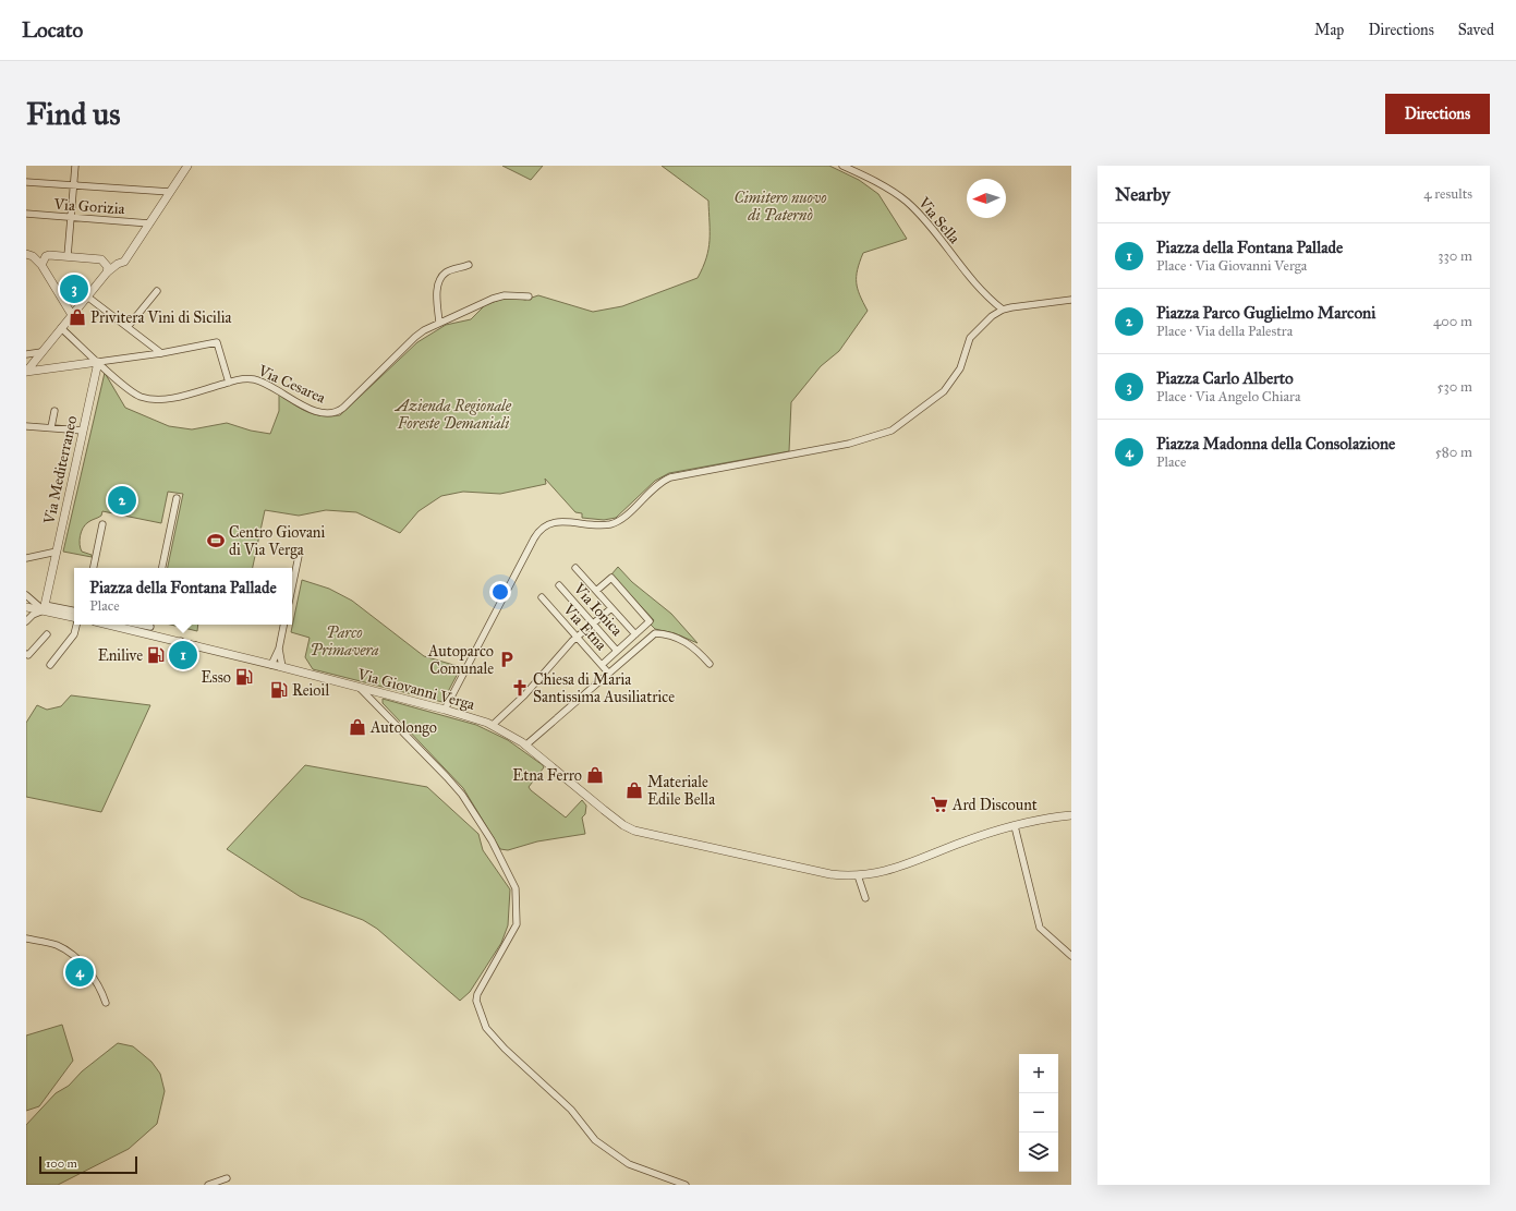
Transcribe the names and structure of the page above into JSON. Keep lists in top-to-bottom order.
{
  "streets": {
    "street": [
      "Via Gorizia",
      "Via Sella",
      "Via Cesarea",
      "Via Mediterraneo",
      "Via Ionica",
      "Via Etna",
      "Via Giovanni Verga"
    ]
  },
  "crossings": [
    ["Via Cesarea", "Via Mediterraneo"]
  ],
  "parks": ["Cimitero nuovo di Paternò", "Azienda Regionale Foreste Demaniali", "Parco Primavera"],
  "places": {
    "shop": [
      "Privitera Vini di Sicilia",
      "Autolongo",
      "Etna Ferro",
      "Materiale Edile Bella"
    ],
    "sports": ["Centro Giovani di Via Verga"],
    "fuel station": ["Enilive", "Esso", "Reioil"],
    "parking": ["Autoparco Comunale"],
    "church": ["Chiesa di Maria Santissima Ausiliatrice"],
    "supermarket": ["Ard Discount"]
  },
  "scale_bar": "100 m",
  "north": "left",
  "page": {
    "header": "Locato",
    "nav": ["Map", "Directions", "Saved"],
    "buttons": "Directions",
    "title": "Find us",
    "heading": ["Nearby", "4 results"],
    "list": [
      {
        "mark": "1",
        "name": "Piazza della Fontana Pallade",
        "note": "Place · Via Giovanni Verga",
        "value": "330 m"
      },
      {
        "mark": "2",
        "name": "Piazza Parco Guglielmo Marconi",
        "note": "Place · Via della Palestra",
        "value": "400 m"
      },
      {
        "mark": "3",
        "name": "Piazza Carlo Alberto",
        "note": "Place · Via Angelo Chiara",
        "value": "530 m"
      },
      {
        "mark": "4",
        "name": "Piazza Madonna della Consolazione",
        "note": "Place",
        "value": "580 m"
      }
    ],
    "pins": [
      "3",
      "2",
      "1",
      "4"
    ],
    "popup": ["Piazza della Fontana Pallade", "Place"],
    "map_buttons": ["+", "−"],
    "scale": "100 m"
  }
}
